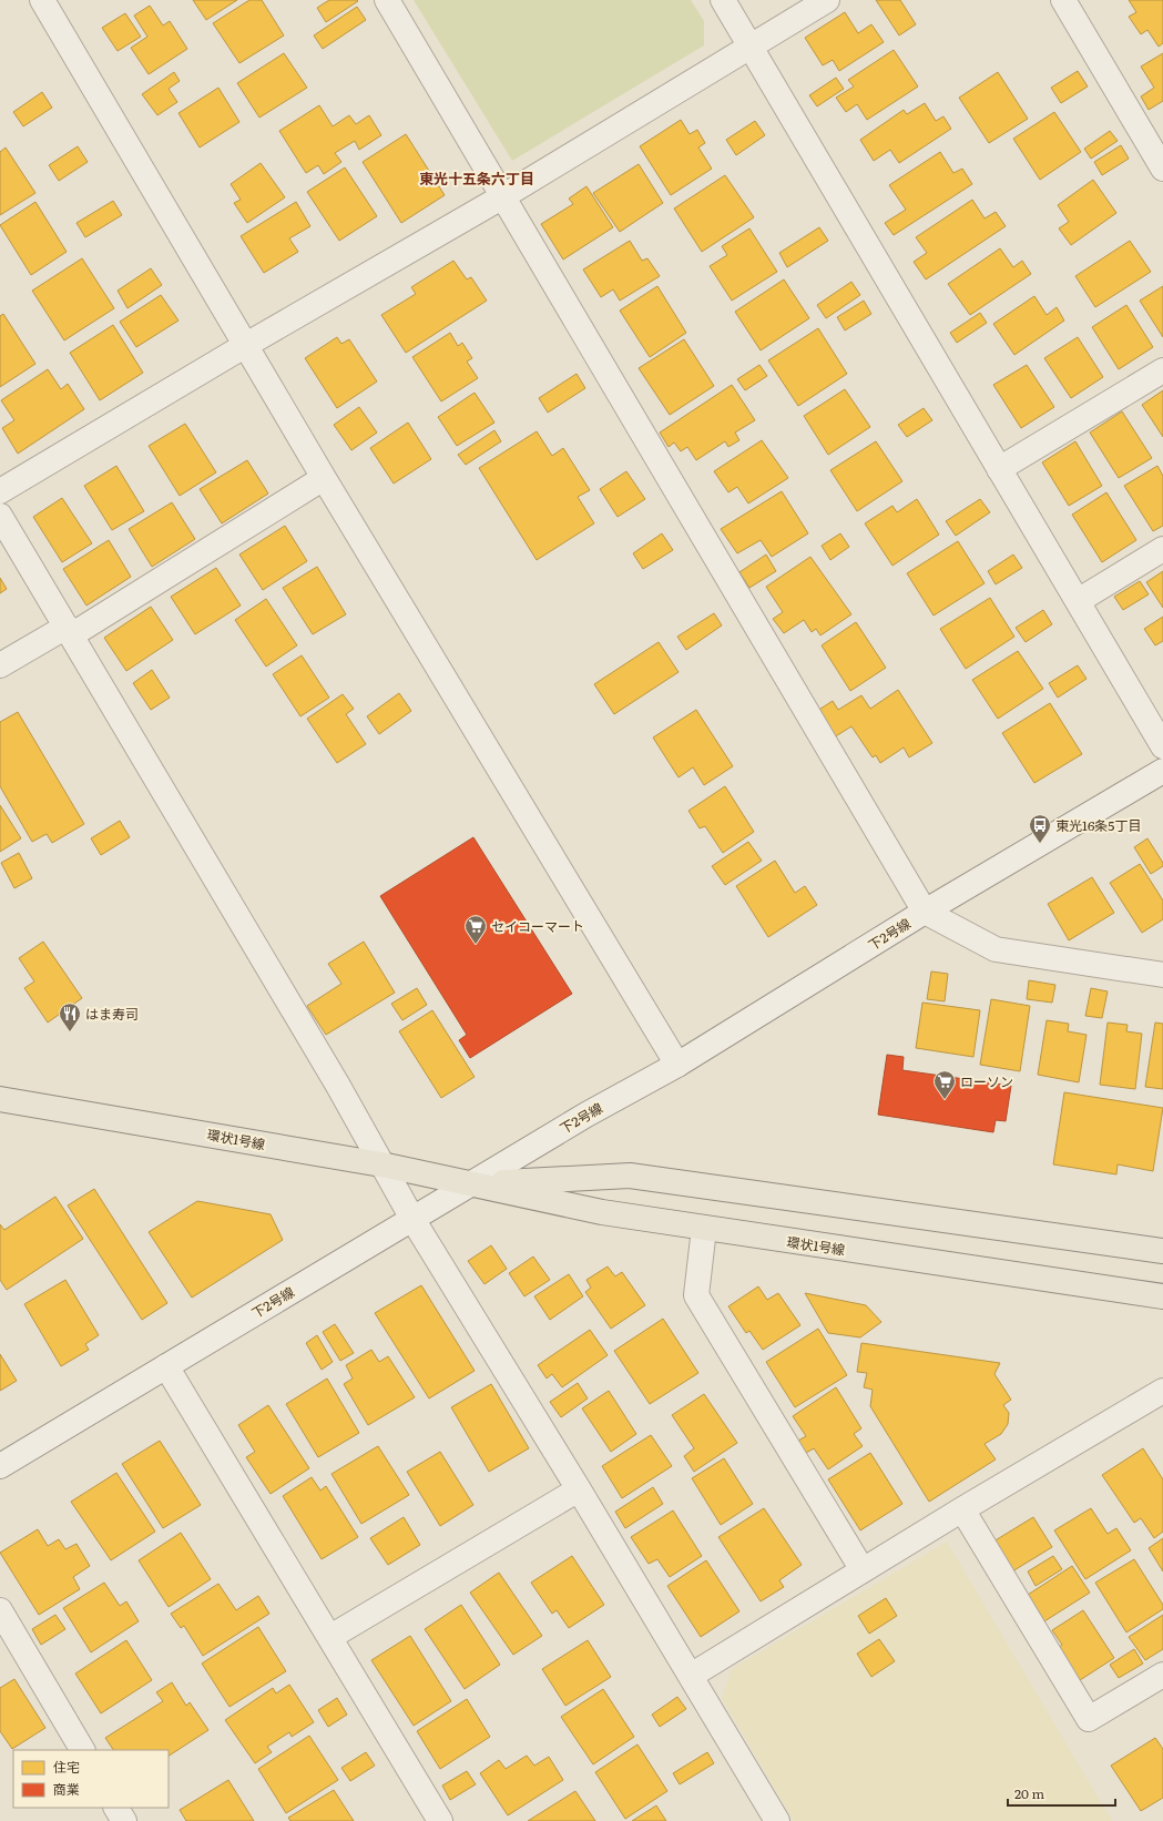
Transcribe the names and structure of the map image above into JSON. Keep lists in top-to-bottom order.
{
  "streets": {
    "main road": ["環状1号線"],
    "street": ["下2号線"]
  },
  "crossings": [
    ["下2号線", "環状1号線"]
  ],
  "districts": ["東光十五条六丁目"],
  "places": {
    "bus stop": ["東光16条5丁目"],
    "supermarket": ["セイコーマート", "ローソン"],
    "restaurant": ["はま寿司"]
  },
  "legend": ["住宅", "商業"],
  "scale_bar": "20 m"
}
